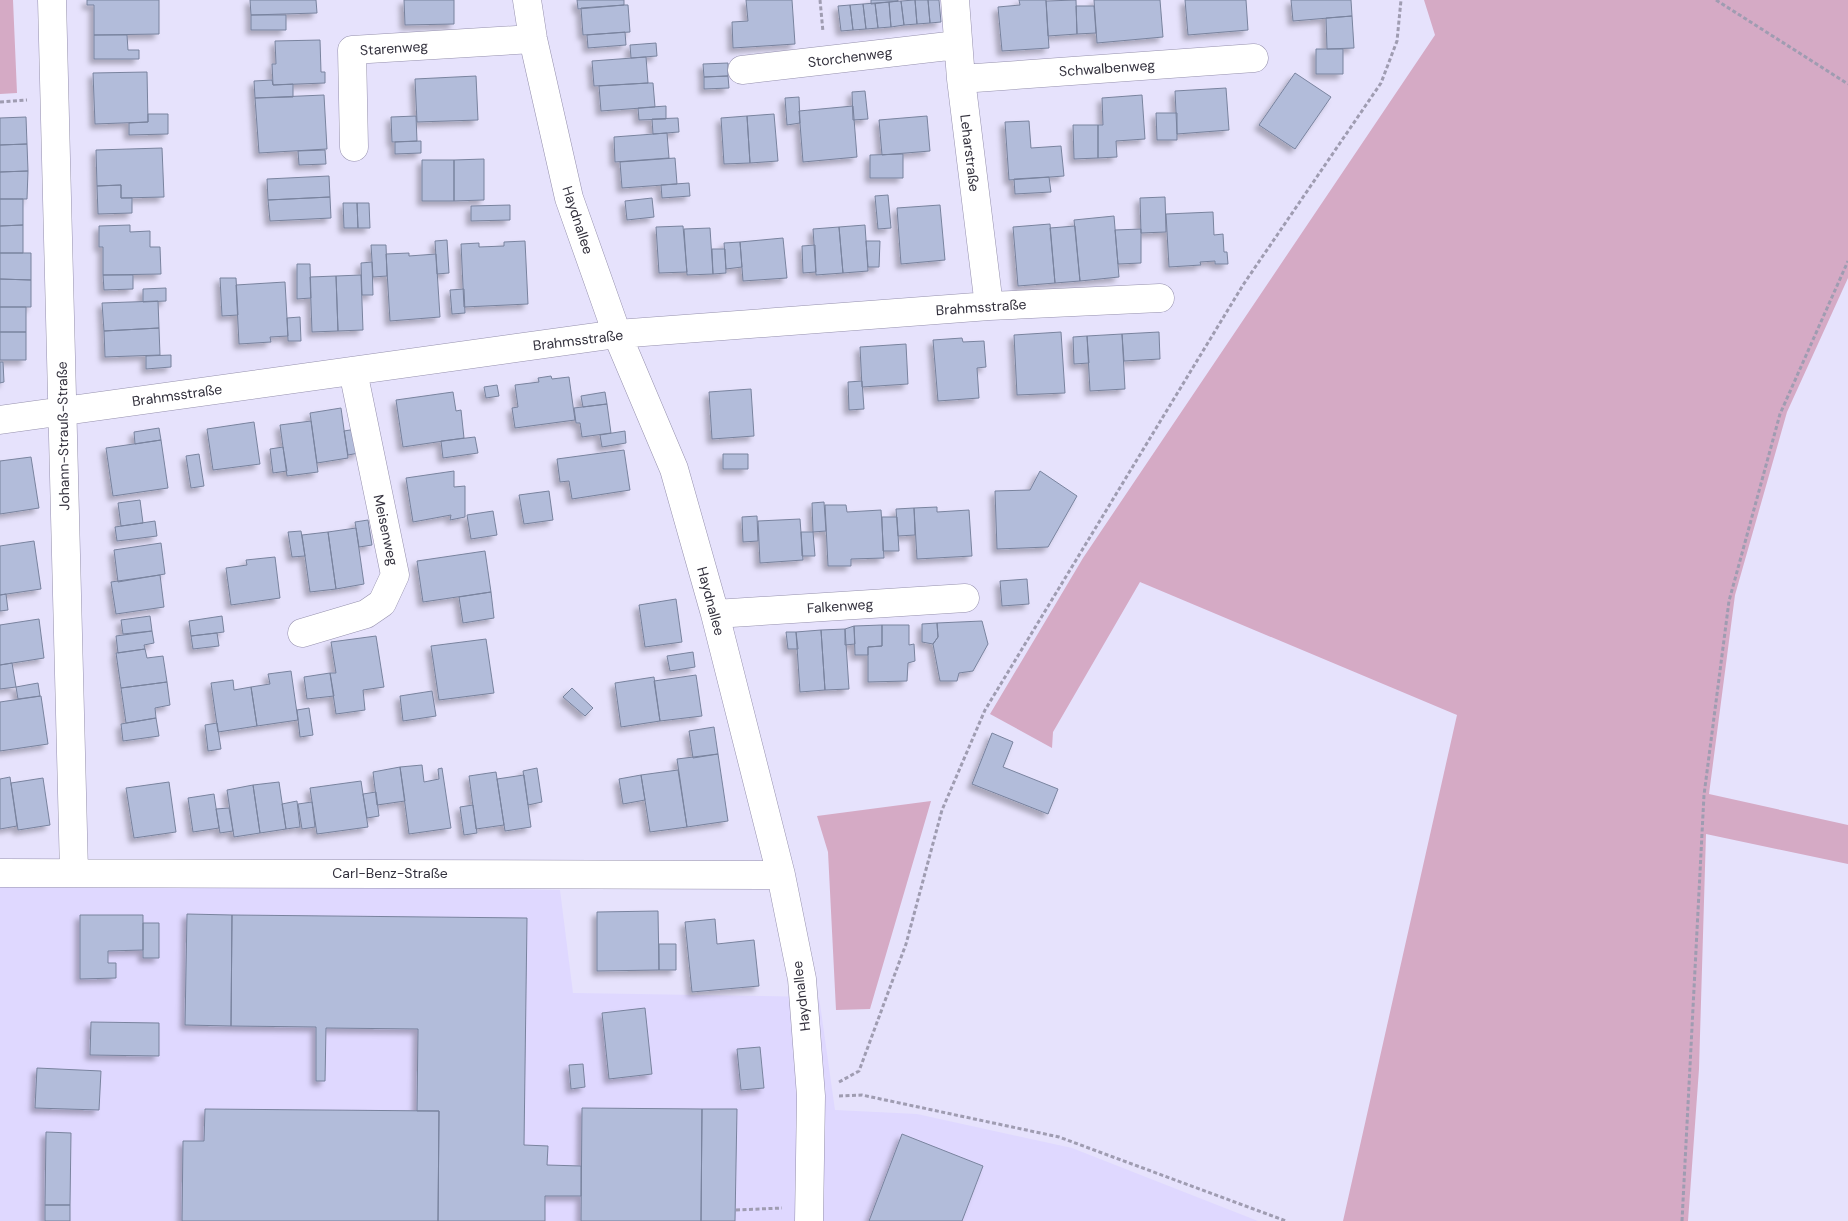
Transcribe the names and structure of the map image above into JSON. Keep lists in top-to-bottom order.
{
  "streets": {
    "street": [
      "Starenweg",
      "Storchenweg",
      "Schwalbenweg",
      "Leharstraße",
      "Haydnallee",
      "Brahmsstraße",
      "Johann-Strauß-Straße",
      "Meisenweg",
      "Falkenweg",
      "Carl-Benz-Straße"
    ]
  },
  "crossings": [
    ["Starenweg", "Haydnallee"],
    ["Storchenweg", "Leharstraße"],
    ["Schwalbenweg", "Leharstraße"],
    ["Leharstraße", "Brahmsstraße"],
    ["Haydnallee", "Brahmsstraße"],
    ["Haydnallee", "Falkenweg"],
    ["Haydnallee", "Carl-Benz-Straße"],
    ["Brahmsstraße", "Johann-Strauß-Straße"],
    ["Brahmsstraße", "Meisenweg"],
    ["Johann-Strauß-Straße", "Carl-Benz-Straße"]
  ]
}
